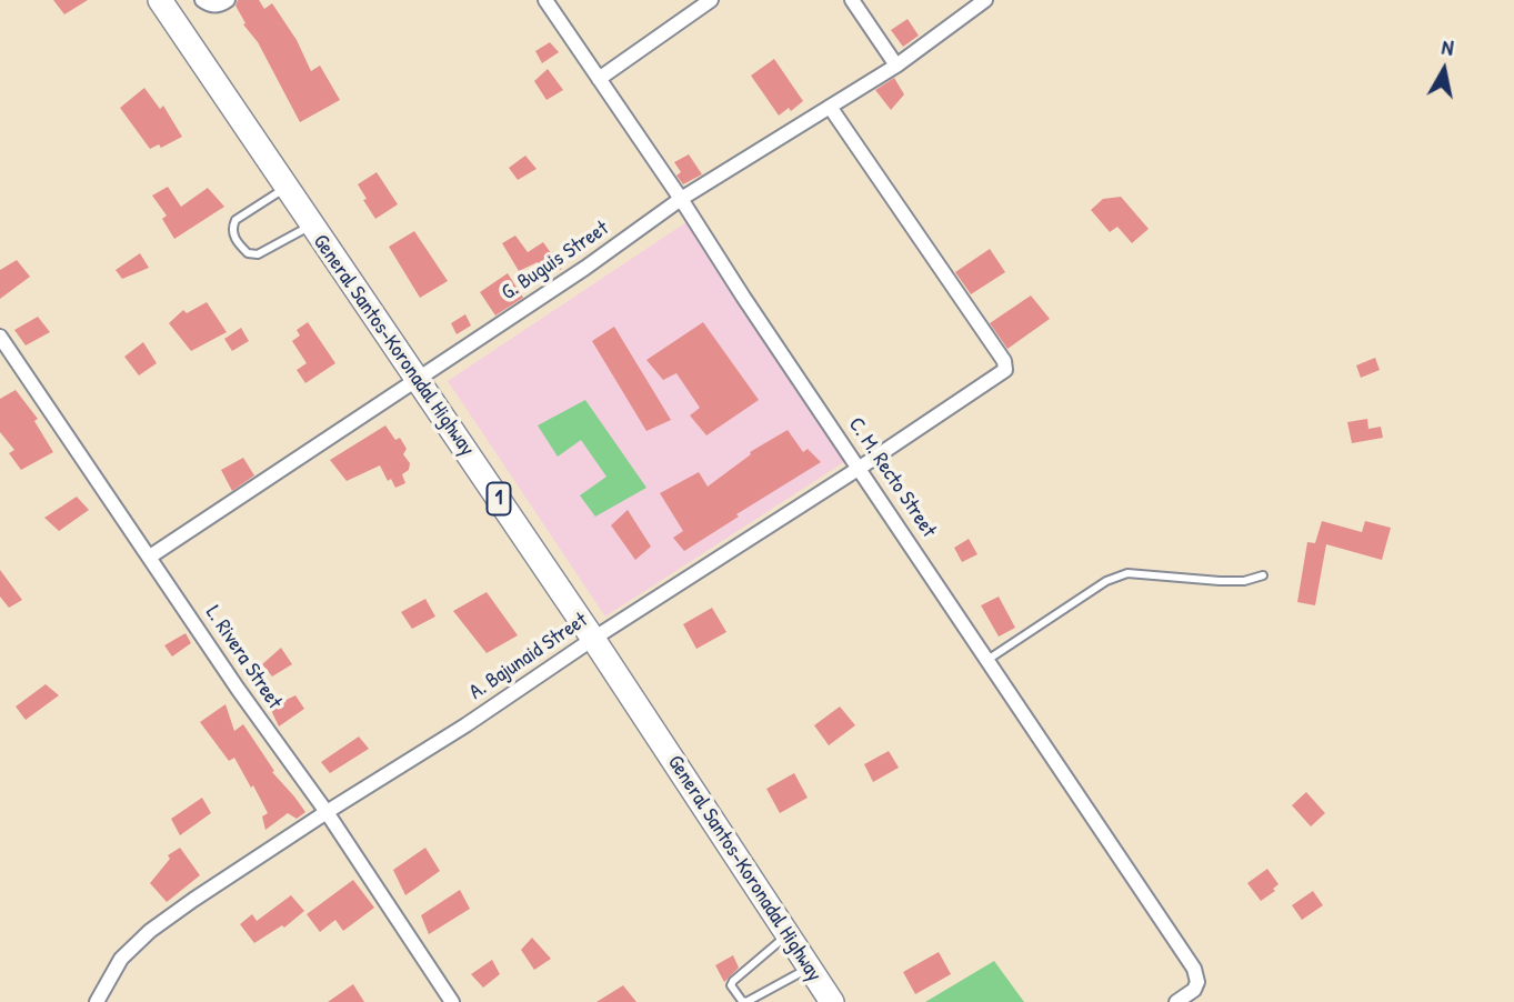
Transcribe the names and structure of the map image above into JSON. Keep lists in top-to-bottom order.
{
  "streets": {
    "highway": ["General Santos-Koronadal Highway", "1"],
    "street": [
      "G. Buguis Street",
      "C. M. Recto Street",
      "A. Bajunaid Street",
      "L. Rivera Street"
    ]
  },
  "crossings": [
    ["G. Buguis Street", "General Santos-Koronadal Highway"],
    ["G. Buguis Street", "C. M. Recto Street"],
    ["G. Buguis Street", "A. Bajunaid Street"],
    ["G. Buguis Street", "L. Rivera Street"],
    ["General Santos-Koronadal Highway", "A. Bajunaid Street"],
    ["C. M. Recto Street", "A. Bajunaid Street"],
    ["A. Bajunaid Street", "L. Rivera Street"]
  ],
  "north": "top"
}
